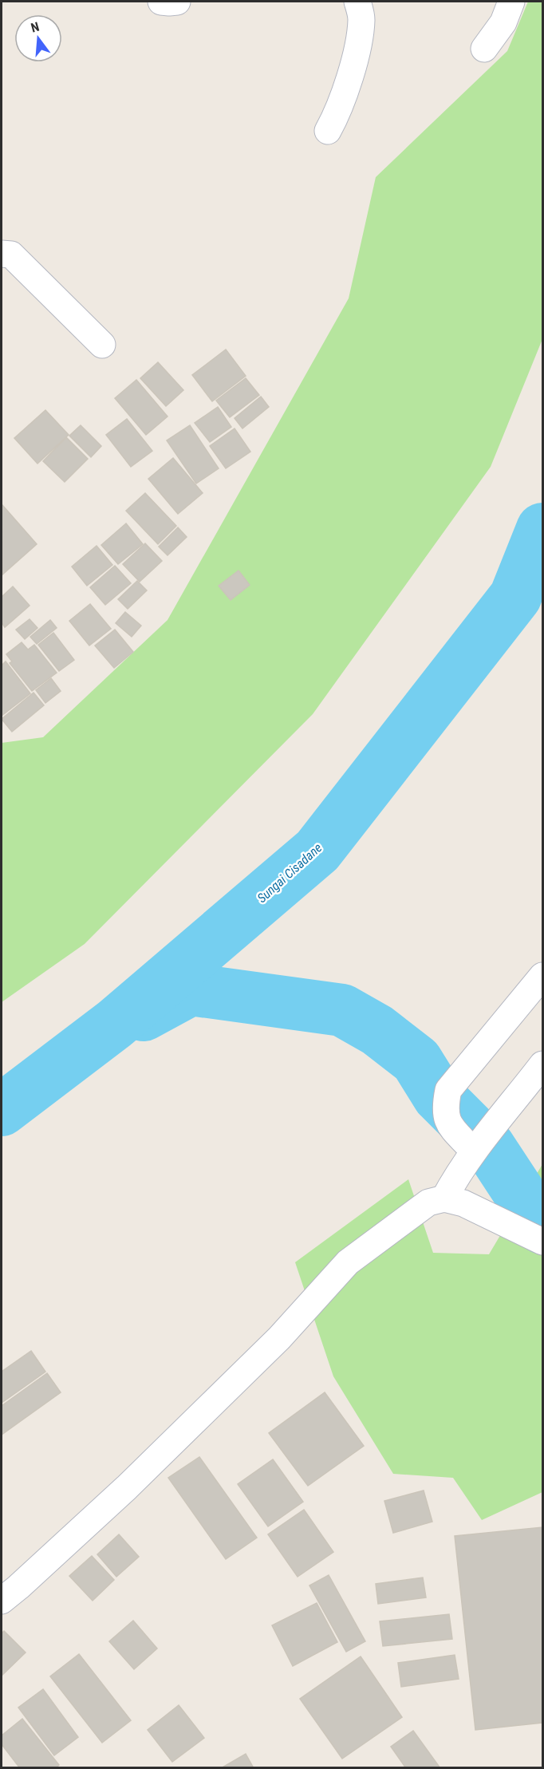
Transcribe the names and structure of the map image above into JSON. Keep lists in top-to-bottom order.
{
  "water": ["Sungai Cisadane"],
  "north": "top"
}
